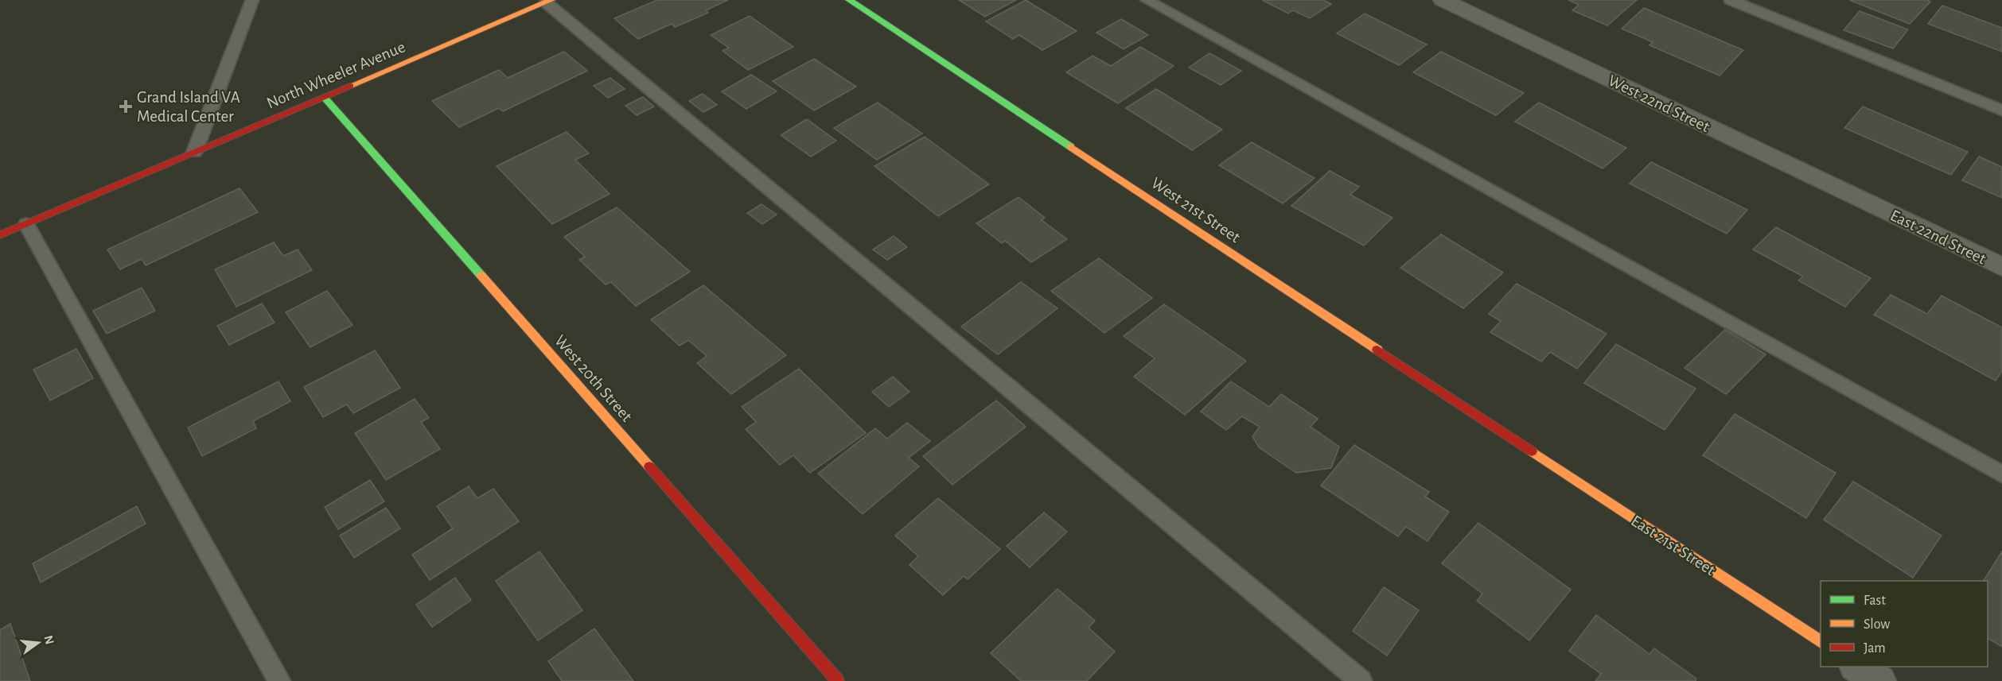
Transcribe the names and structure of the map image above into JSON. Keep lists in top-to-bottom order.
{
  "streets": {
    "street": [
      "North Wheeler Avenue",
      "West 22nd Street",
      "West 21st Street",
      "East 22nd Street",
      "West 20th Street",
      "East 21st Street"
    ]
  },
  "crossings": [
    ["North Wheeler Avenue", "West 20th Street"],
    ["West 22nd Street", "East 22nd Street"],
    ["West 21st Street", "East 21st Street"]
  ],
  "places": {
    "health": ["Grand Island VA Medical Center"]
  },
  "legend": ["Fast", "Slow", "Jam"],
  "north": "right"
}
